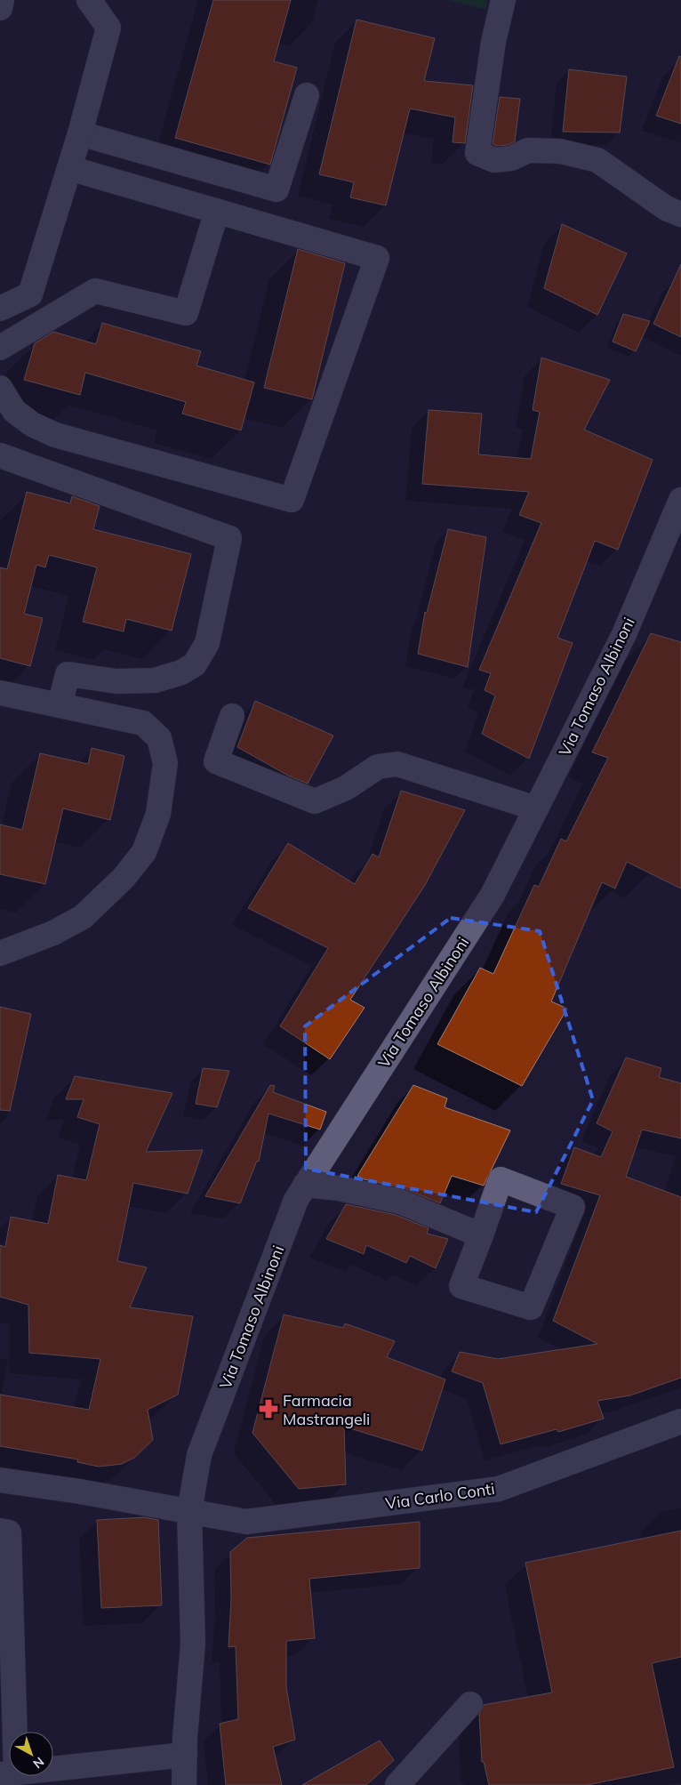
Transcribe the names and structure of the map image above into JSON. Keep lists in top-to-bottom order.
{
  "streets": {
    "street": ["Via Tomaso Albinoni", "Via Carlo Conti"]
  },
  "crossings": [
    ["Via Tomaso Albinoni", "Via Carlo Conti"]
  ],
  "places": {
    "pharmacy": ["Farmacia Mastrangeli"]
  },
  "north": "bottom right"
}
